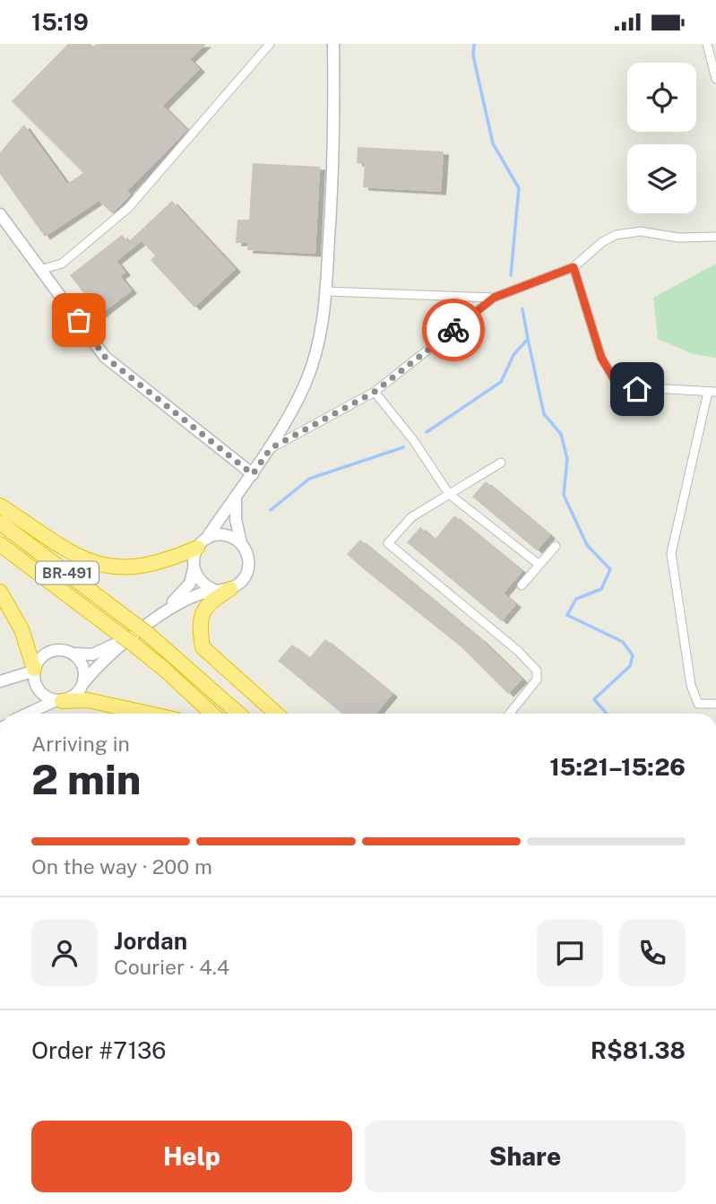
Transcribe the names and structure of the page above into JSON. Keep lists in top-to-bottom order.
{
  "streets": {
    "highway": ["BR-491"]
  },
  "page": {
    "status": "15:19",
    "heading": ["2 min", "Arriving in", "15:21–15:26"],
    "panel": [
      "Jordan",
      "Courier · 4.4",
      "Order #7136",
      "R$81.38"
    ],
    "bar": "On the way · 200 m",
    "buttons": ["Help", "Share"]
  }
}
